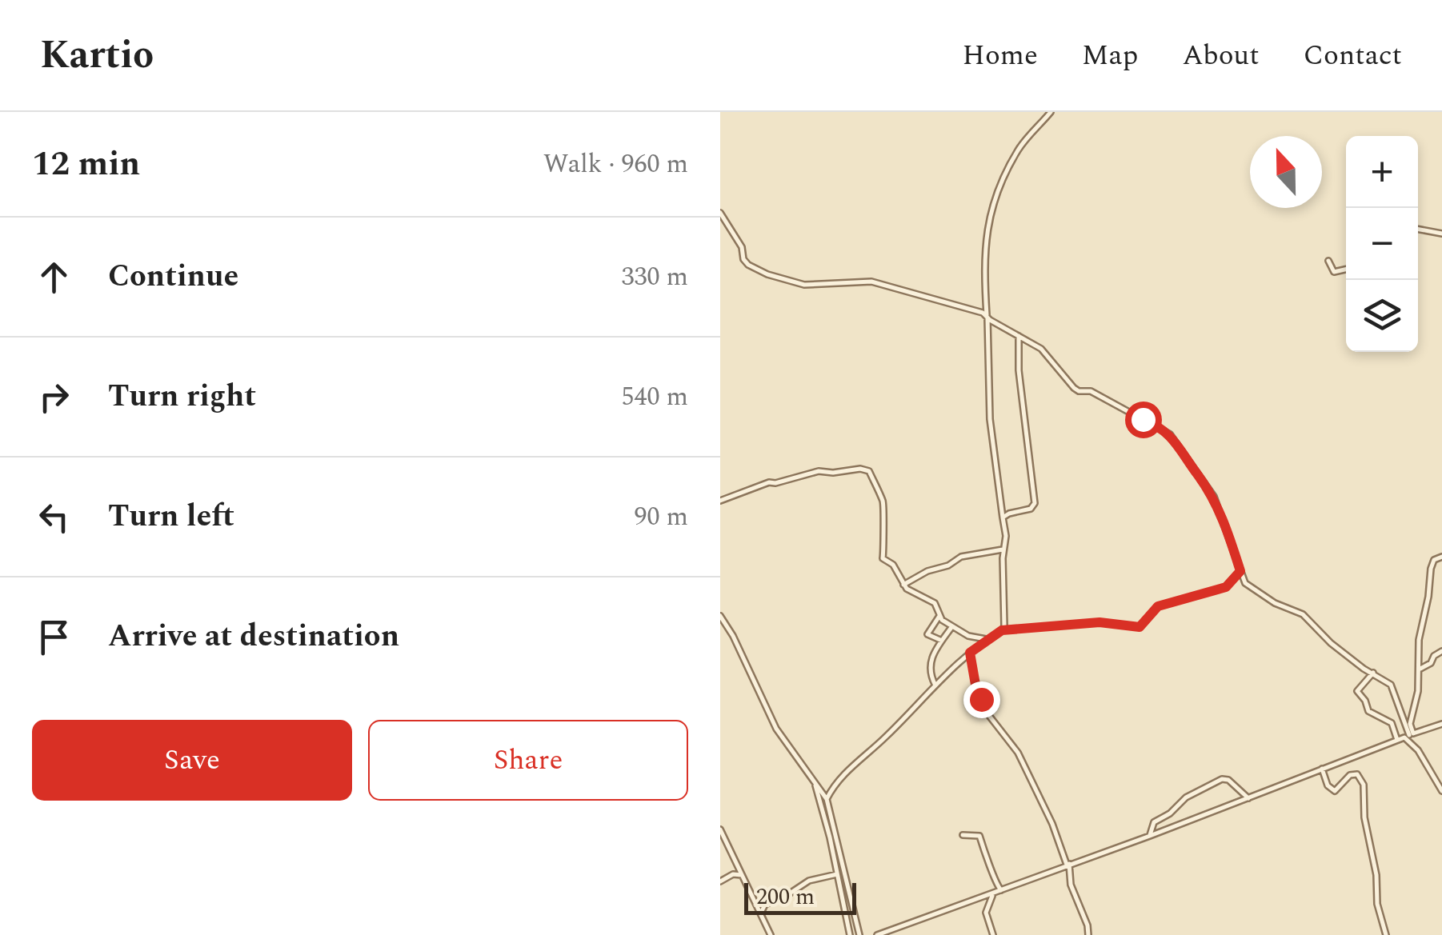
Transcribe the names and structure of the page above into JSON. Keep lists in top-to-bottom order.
{
  "scale_bar": "200 m",
  "north": "top",
  "page": {
    "header": "Kartio",
    "nav": [
      "Home",
      "Map",
      "About",
      "Contact"
    ],
    "heading": ["12 min", "Walk · 960 m"],
    "map_buttons": ["+", "−"],
    "list": [
      ["Continue", "330 m"],
      ["Turn right", "540 m"],
      ["Turn left", "90 m"],
      "Arrive at destination"
    ],
    "buttons": ["Save", "Share"],
    "scale": "200 m"
  }
}
